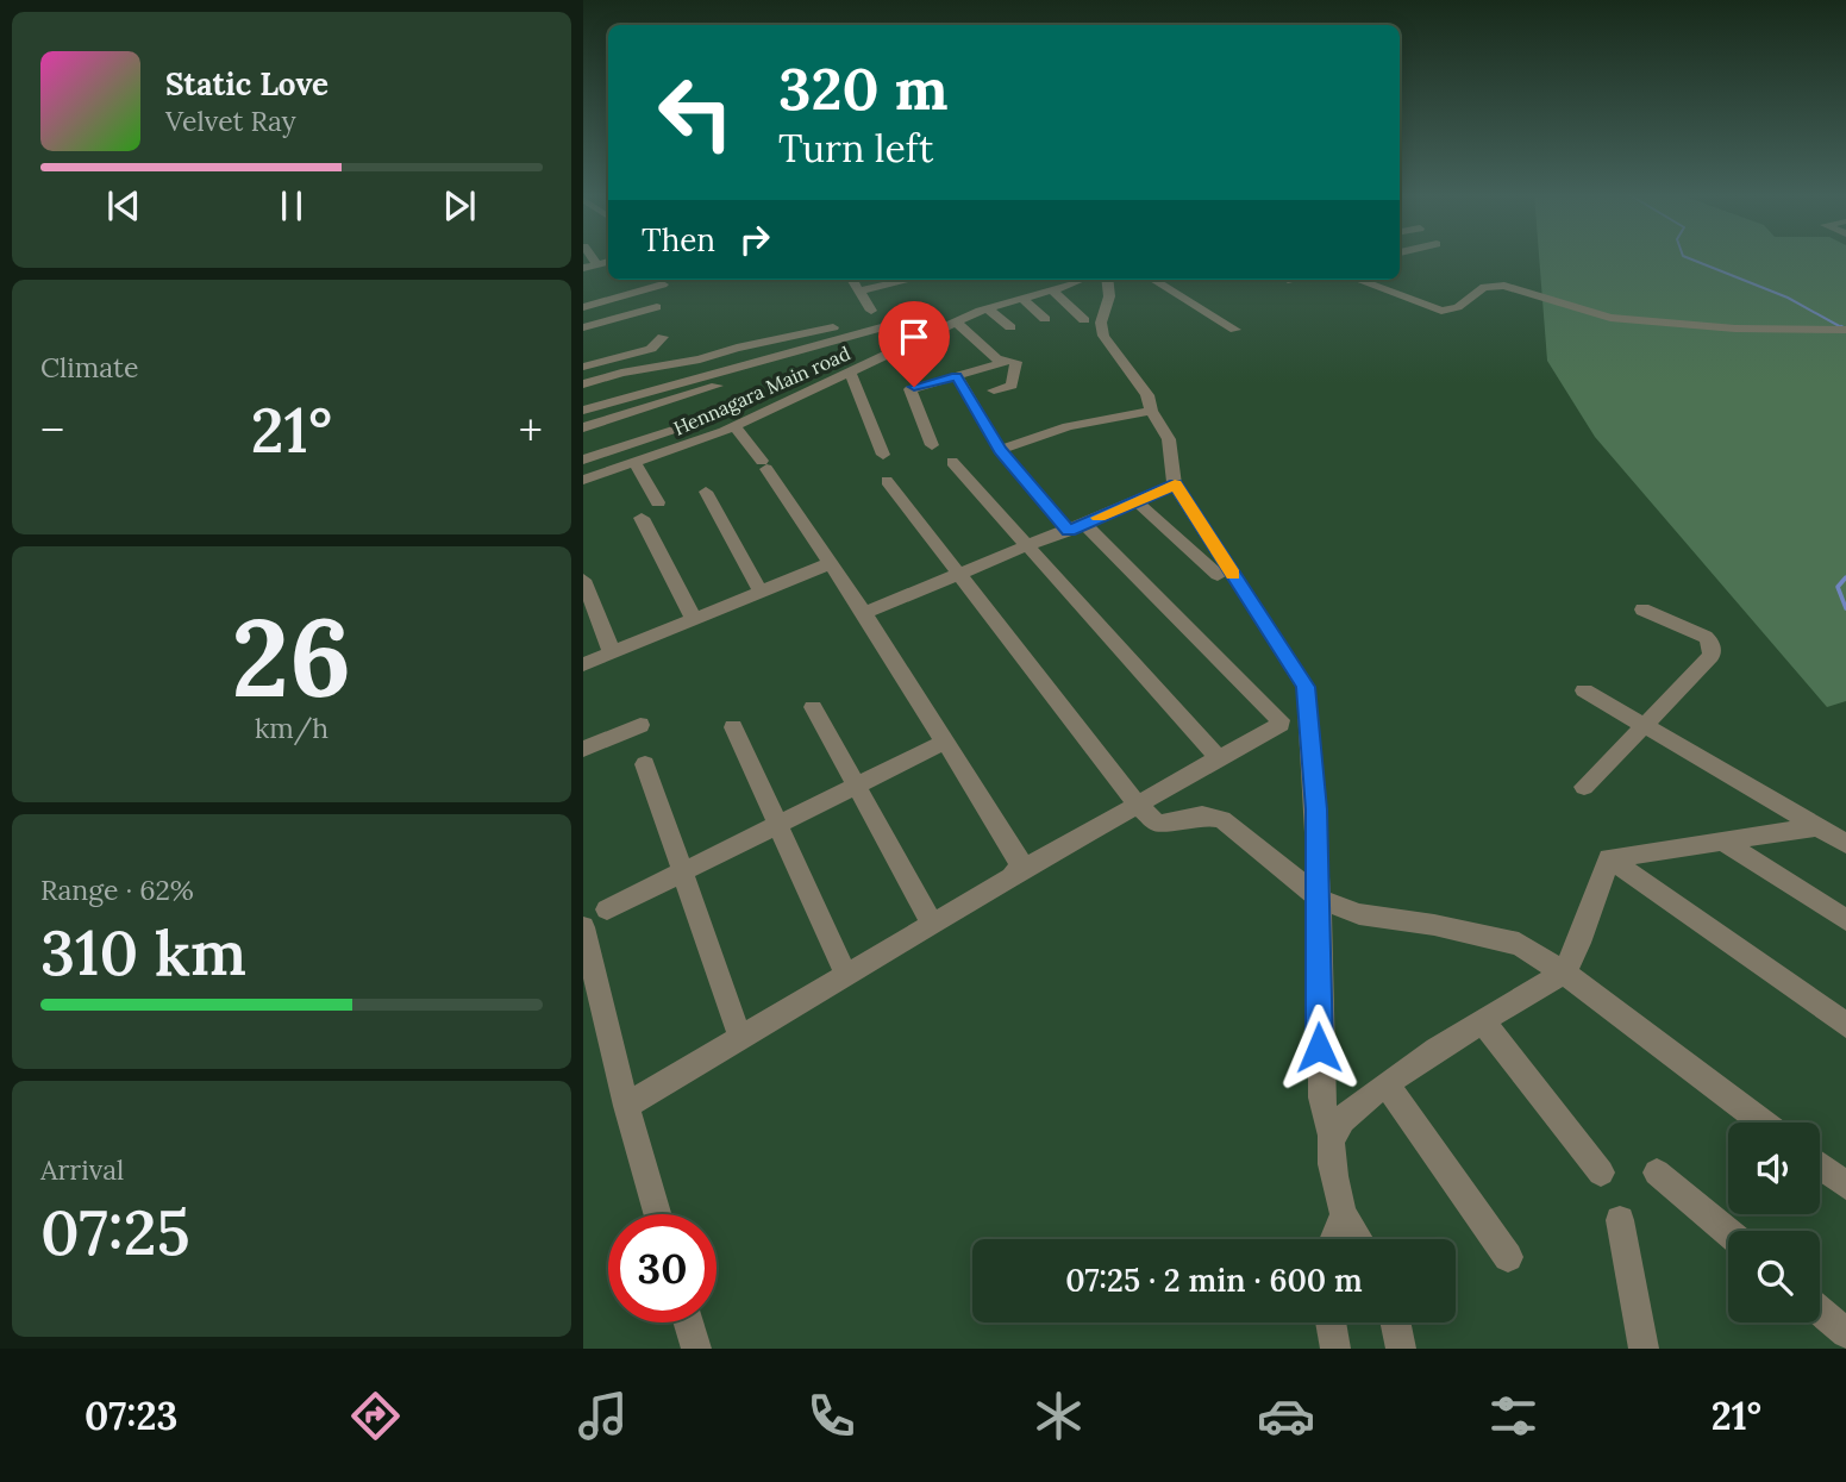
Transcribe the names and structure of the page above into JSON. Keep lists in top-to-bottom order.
{
  "streets": {
    "street": ["Hennagara Main road"]
  },
  "page": {
    "turn": ["320 m", "Turn left"],
    "song": ["Static Love", "Velvet Ray"],
    "then": "Then",
    "tile": [
      "Climate",
      ["26", "km/h"],
      ["Range · 62%", "310 km"],
      ["Arrival", "07:25"]
    ],
    "heat": ["−", "21°", "+"],
    "limit": "30",
    "trip": "07:25 · 2 min · 600 m",
    "tabs": ["07:23", "21°"]
  }
}
